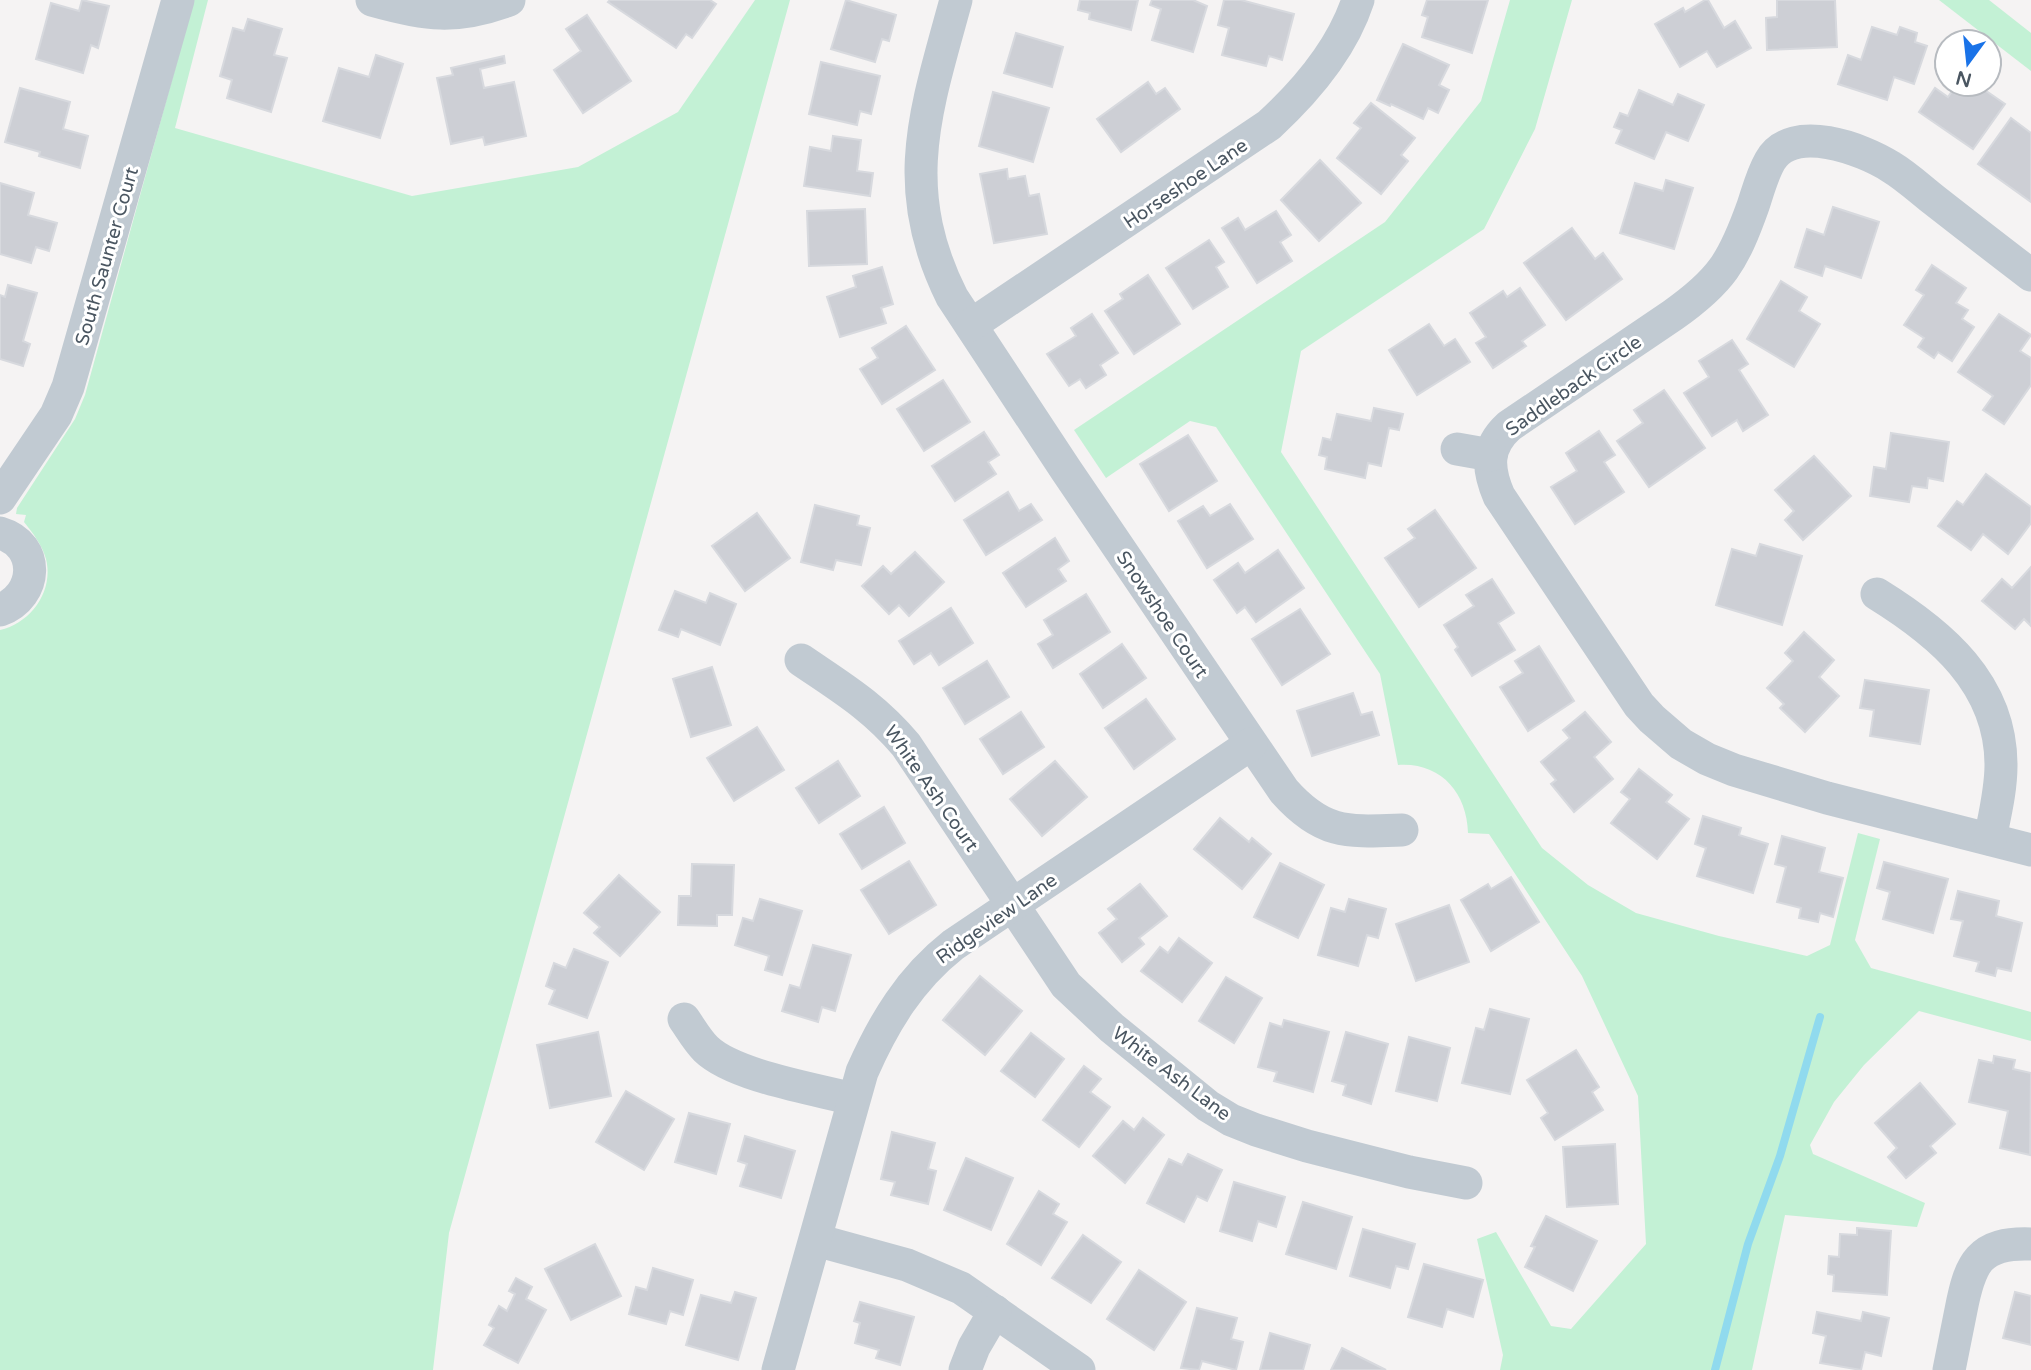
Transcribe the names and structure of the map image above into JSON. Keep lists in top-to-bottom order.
{
  "streets": {
    "street": [
      "Horseshoe Lane",
      "South Saunter Court",
      "Saddleback Circle",
      "Snowshoe Court",
      "White Ash Court",
      "Ridgeview Lane",
      "White Ash Lane"
    ]
  },
  "crossings": [
    ["Horseshoe Lane", "Snowshoe Court"],
    ["Snowshoe Court", "Ridgeview Lane"],
    ["White Ash Court", "Ridgeview Lane"],
    ["White Ash Court", "White Ash Lane"],
    ["Ridgeview Lane", "White Ash Lane"]
  ],
  "north": "bottom"
}
